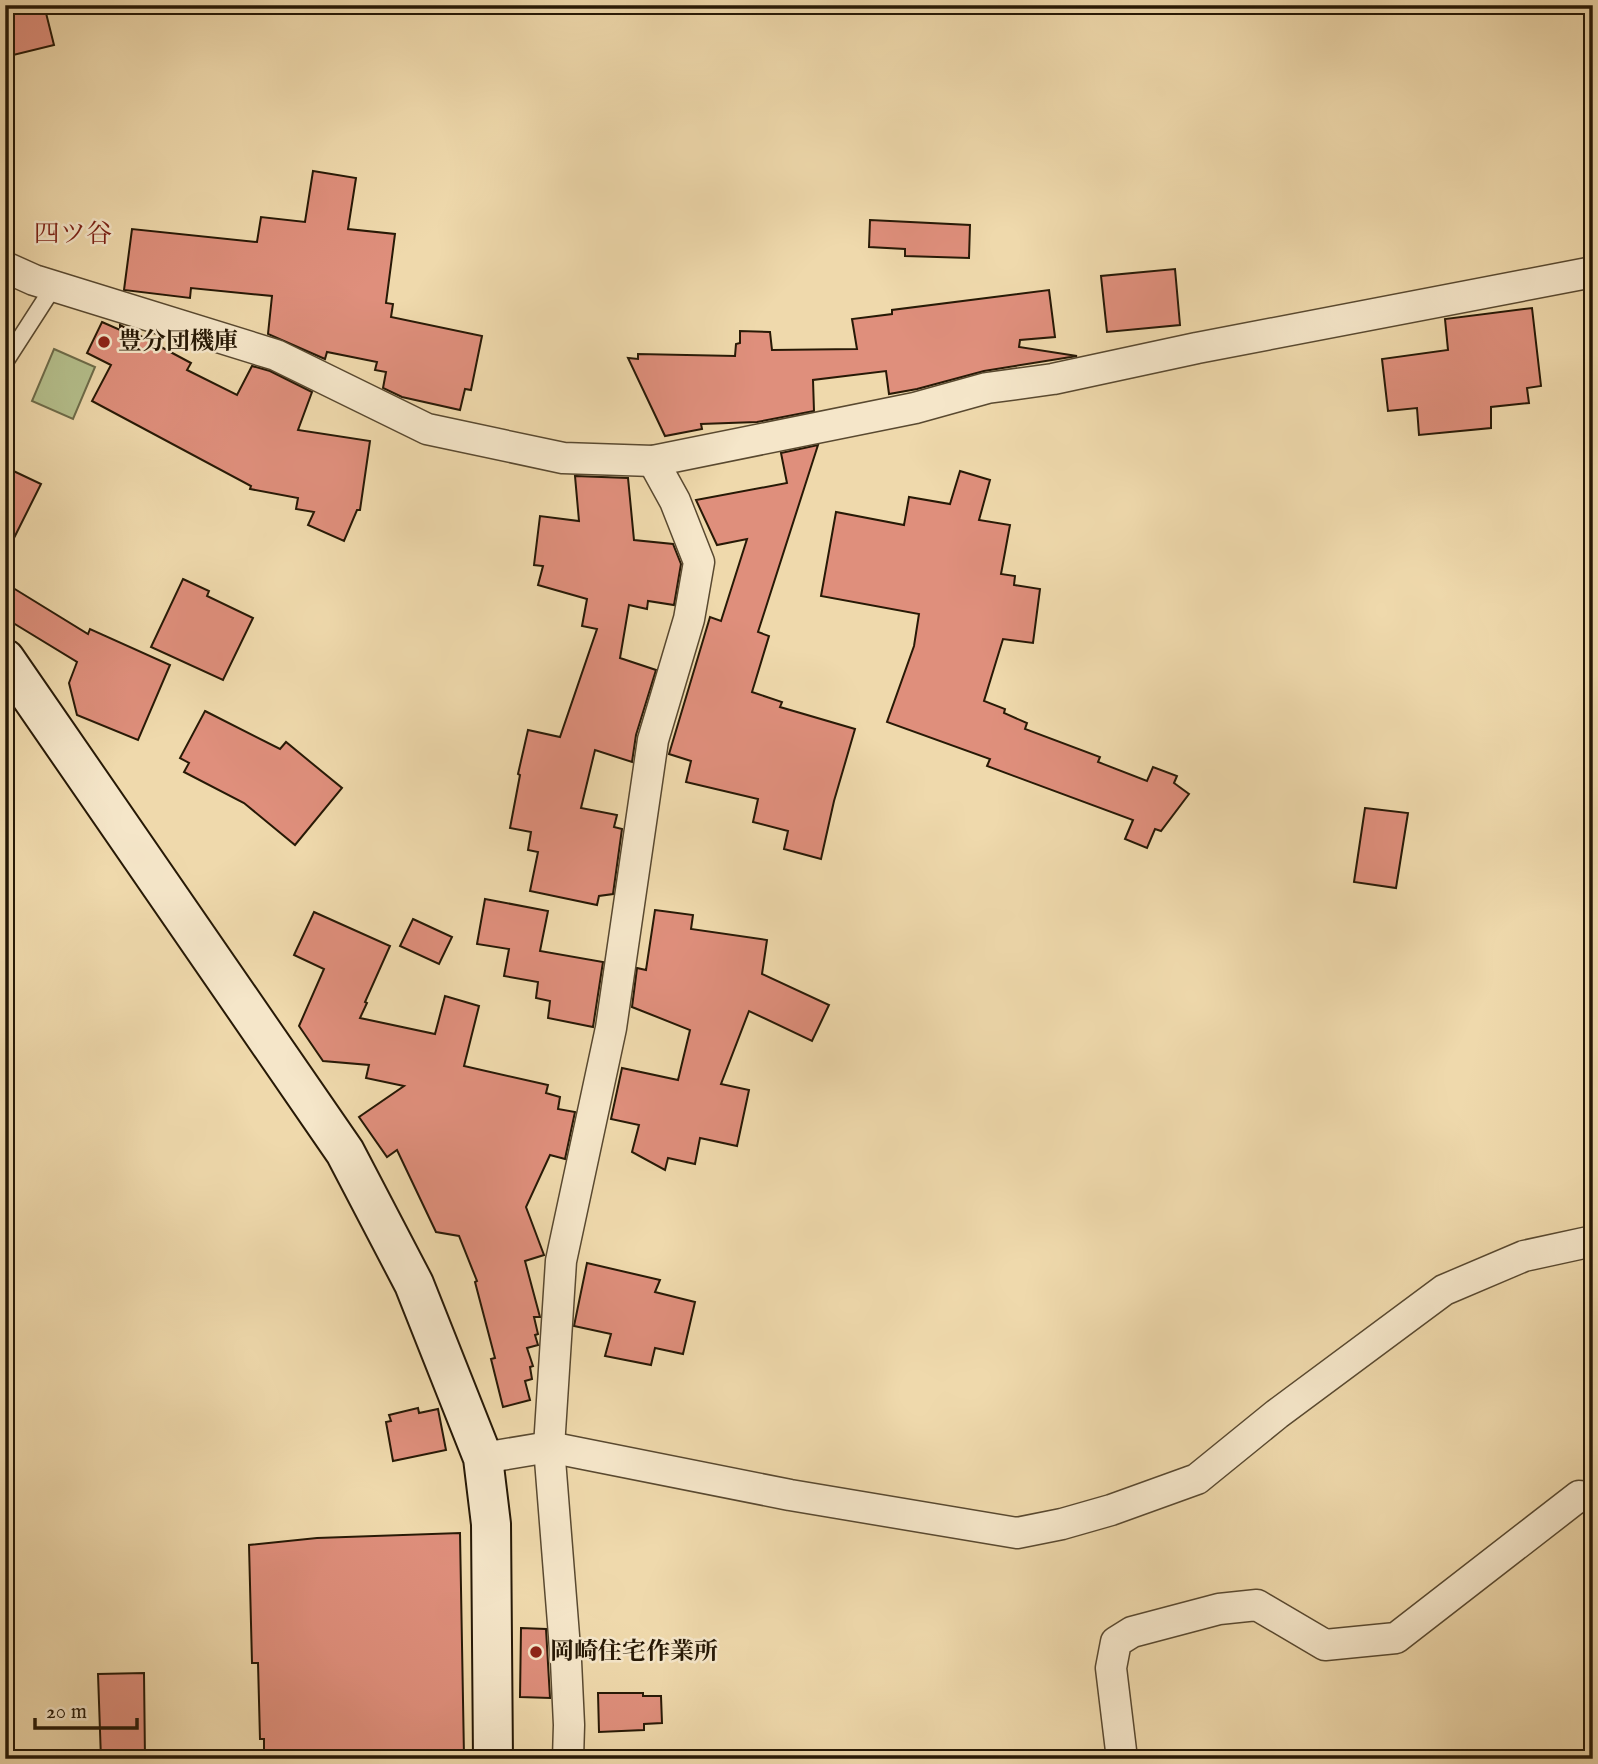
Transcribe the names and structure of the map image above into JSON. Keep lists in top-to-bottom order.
{
  "districts": ["四ツ谷"],
  "places": ["豊分団機庫", "岡崎住宅作業所"],
  "scale_bar": "20 m"
}
